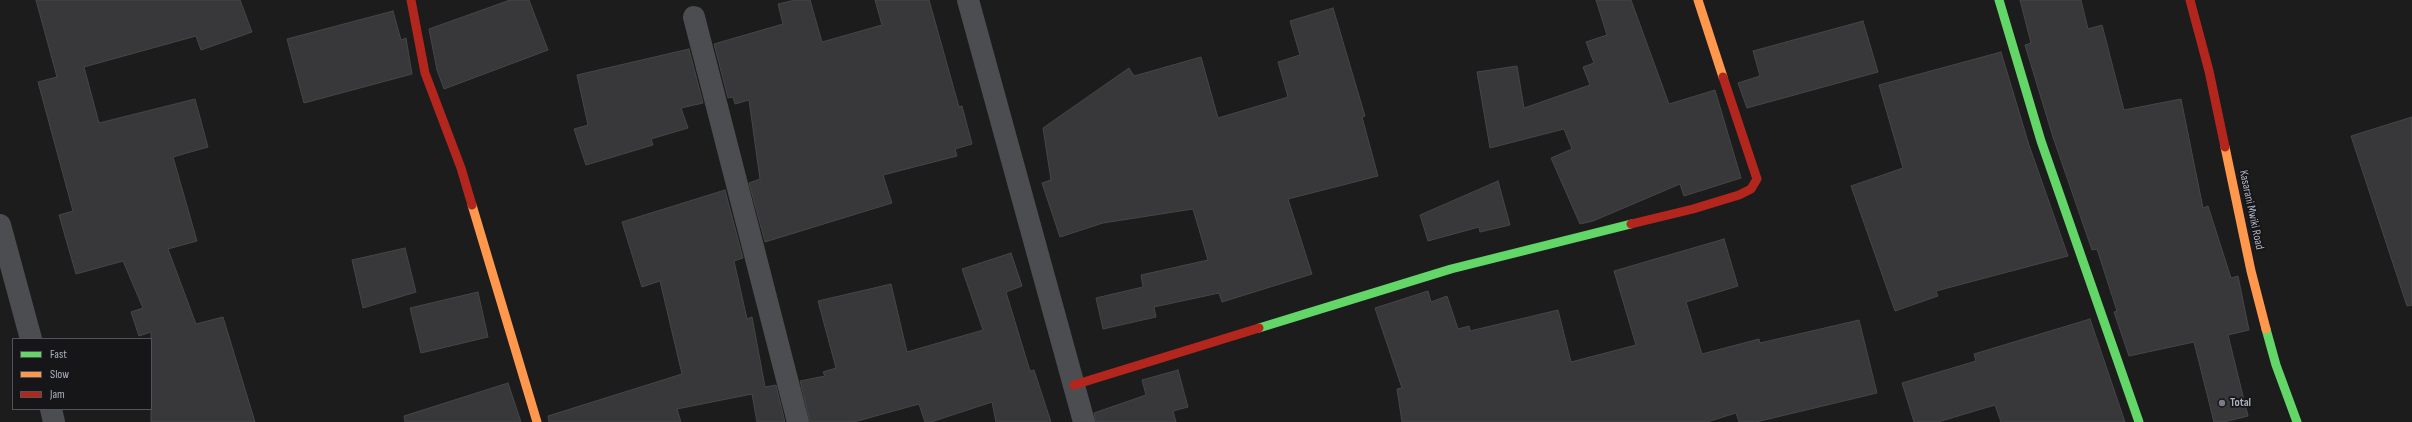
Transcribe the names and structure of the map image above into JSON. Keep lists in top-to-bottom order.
{
  "streets": {
    "street": ["Kasarani Mwiki Road"]
  },
  "places": ["Total"],
  "legend": ["Fast", "Slow", "Jam"]
}
